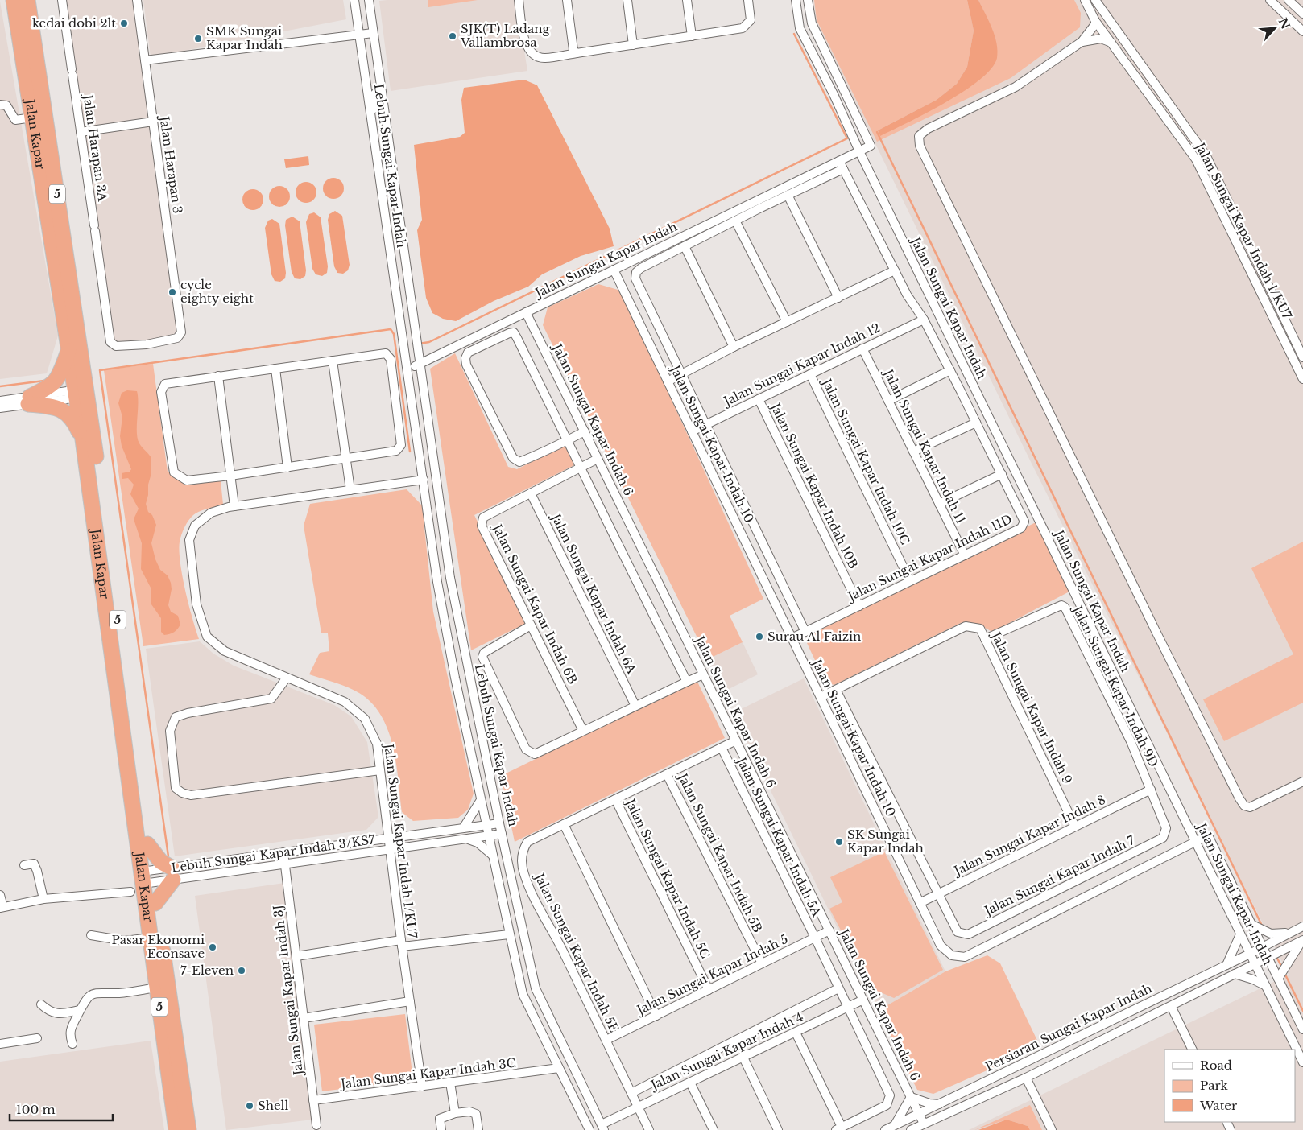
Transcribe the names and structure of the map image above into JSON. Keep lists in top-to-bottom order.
{
  "streets": {
    "highway": ["Jalan Kapar", "5"],
    "street": [
      "Jalan Harapan 3A",
      "Jalan Harapan 3",
      "Lebuh Sungai Kapar Indah",
      "Jalan Sungai Kapar Indah 1/KU7",
      "Jalan Sungai Kapar Indah",
      "Jalan Sungai Kapar Indah 12",
      "Jalan Sungai Kapar Indah 6",
      "Jalan Sungai Kapar Indah 10",
      "Jalan Sungai Kapar Indah 11",
      "Jalan Sungai Kapar Indah 10C",
      "Jalan Sungai Kapar Indah 10B",
      "Jalan Sungai Kapar Indah 11D",
      "Jalan Sungai Kapar Indah 6A",
      "Jalan Sungai Kapar Indah 6B",
      "Jalan Sungai Kapar Indah 9D",
      "Jalan Sungai Kapar Indah 9",
      "Jalan Sungai Kapar Indah 8",
      "Jalan Sungai Kapar Indah 5A",
      "Jalan Sungai Kapar Indah 5B",
      "Lebuh Sungai Kapar Indah 3/KS7",
      "Jalan Sungai Kapar Indah 7",
      "Jalan Sungai Kapar Indah 5C",
      "Jalan Sungai Kapar Indah 5E",
      "Jalan Sungai Kapar Indah 5",
      "Jalan Sungai Kapar Indah 3J",
      "Persiaran Sungai Kapar Indah",
      "Jalan Sungai Kapar Indah 4",
      "Jalan Sungai Kapar Indah 3C"
    ]
  },
  "crossings": [
    ["Jalan Kapar", "Lebuh Sungai Kapar Indah 3/KS7"],
    ["Jalan Harapan 3A", "Jalan Harapan 3"],
    ["Lebuh Sungai Kapar Indah", "Jalan Sungai Kapar Indah"],
    ["Lebuh Sungai Kapar Indah", "Lebuh Sungai Kapar Indah 3/KS7"],
    ["Lebuh Sungai Kapar Indah", "Jalan Sungai Kapar Indah 4"],
    ["Jalan Sungai Kapar Indah 1/KU7", "Lebuh Sungai Kapar Indah 3/KS7"],
    ["Jalan Sungai Kapar Indah 1/KU7", "Jalan Sungai Kapar Indah 3C"],
    ["Jalan Sungai Kapar Indah", "Jalan Sungai Kapar Indah 6"],
    ["Jalan Sungai Kapar Indah", "Jalan Sungai Kapar Indah 10"],
    ["Jalan Sungai Kapar Indah", "Jalan Sungai Kapar Indah 11D"],
    ["Jalan Sungai Kapar Indah", "Persiaran Sungai Kapar Indah"],
    ["Jalan Sungai Kapar Indah 12", "Jalan Sungai Kapar Indah 10"],
    ["Jalan Sungai Kapar Indah 12", "Jalan Sungai Kapar Indah 11"],
    ["Jalan Sungai Kapar Indah 12", "Jalan Sungai Kapar Indah 10C"],
    ["Jalan Sungai Kapar Indah 12", "Jalan Sungai Kapar Indah 10B"],
    ["Jalan Sungai Kapar Indah 12", "Jalan Sungai Kapar Indah 11D"],
    ["Jalan Sungai Kapar Indah 6", "Jalan Sungai Kapar Indah 6B"],
    ["Jalan Sungai Kapar Indah 6", "Jalan Sungai Kapar Indah 5E"],
    ["Jalan Sungai Kapar Indah 6", "Jalan Sungai Kapar Indah 5"],
    ["Jalan Sungai Kapar Indah 6", "Persiaran Sungai Kapar Indah"],
    ["Jalan Sungai Kapar Indah 6", "Jalan Sungai Kapar Indah 4"],
    ["Jalan Sungai Kapar Indah 10", "Jalan Sungai Kapar Indah 11D"],
    ["Jalan Sungai Kapar Indah 10", "Jalan Sungai Kapar Indah 9"],
    ["Jalan Sungai Kapar Indah 10", "Jalan Sungai Kapar Indah 8"],
    ["Jalan Sungai Kapar Indah 11", "Jalan Sungai Kapar Indah 11D"],
    ["Jalan Sungai Kapar Indah 10C", "Jalan Sungai Kapar Indah 11D"],
    ["Jalan Sungai Kapar Indah 10B", "Jalan Sungai Kapar Indah 11D"],
    ["Jalan Sungai Kapar Indah 6A", "Jalan Sungai Kapar Indah 6B"],
    ["Jalan Sungai Kapar Indah 9D", "Jalan Sungai Kapar Indah 9"],
    ["Jalan Sungai Kapar Indah 9D", "Jalan Sungai Kapar Indah 8"],
    ["Jalan Sungai Kapar Indah 9D", "Jalan Sungai Kapar Indah 7"],
    ["Jalan Sungai Kapar Indah 9", "Jalan Sungai Kapar Indah 8"],
    ["Jalan Sungai Kapar Indah 8", "Jalan Sungai Kapar Indah 7"],
    ["Jalan Sungai Kapar Indah 5A", "Jalan Sungai Kapar Indah 5E"],
    ["Jalan Sungai Kapar Indah 5A", "Jalan Sungai Kapar Indah 5"],
    ["Jalan Sungai Kapar Indah 5A", "Jalan Sungai Kapar Indah 4"],
    ["Jalan Sungai Kapar Indah 5B", "Jalan Sungai Kapar Indah 5E"],
    ["Jalan Sungai Kapar Indah 5B", "Jalan Sungai Kapar Indah 5"],
    ["Lebuh Sungai Kapar Indah 3/KS7", "Jalan Sungai Kapar Indah 3J"],
    ["Jalan Sungai Kapar Indah 5C", "Jalan Sungai Kapar Indah 5E"],
    ["Jalan Sungai Kapar Indah 5C", "Jalan Sungai Kapar Indah 5"],
    ["Jalan Sungai Kapar Indah 5E", "Jalan Sungai Kapar Indah 5"],
    ["Jalan Sungai Kapar Indah 5E", "Jalan Sungai Kapar Indah 4"],
    ["Jalan Sungai Kapar Indah 3J", "Jalan Sungai Kapar Indah 3C"]
  ],
  "places": [
    "kedai dobi 2lt",
    "SJK(T) Ladang Vallambrosa",
    "SMK Sungai Kapar Indah",
    "cycle eighty eight",
    "Surau Al Faizin",
    "SK Sungai Kapar Indah",
    "Pasar Ekonomi Econsave",
    "7-Eleven",
    "Shell"
  ],
  "legend": ["Road", "Park", "Water"],
  "scale_bar": "100 m",
  "north": "top right"
}
